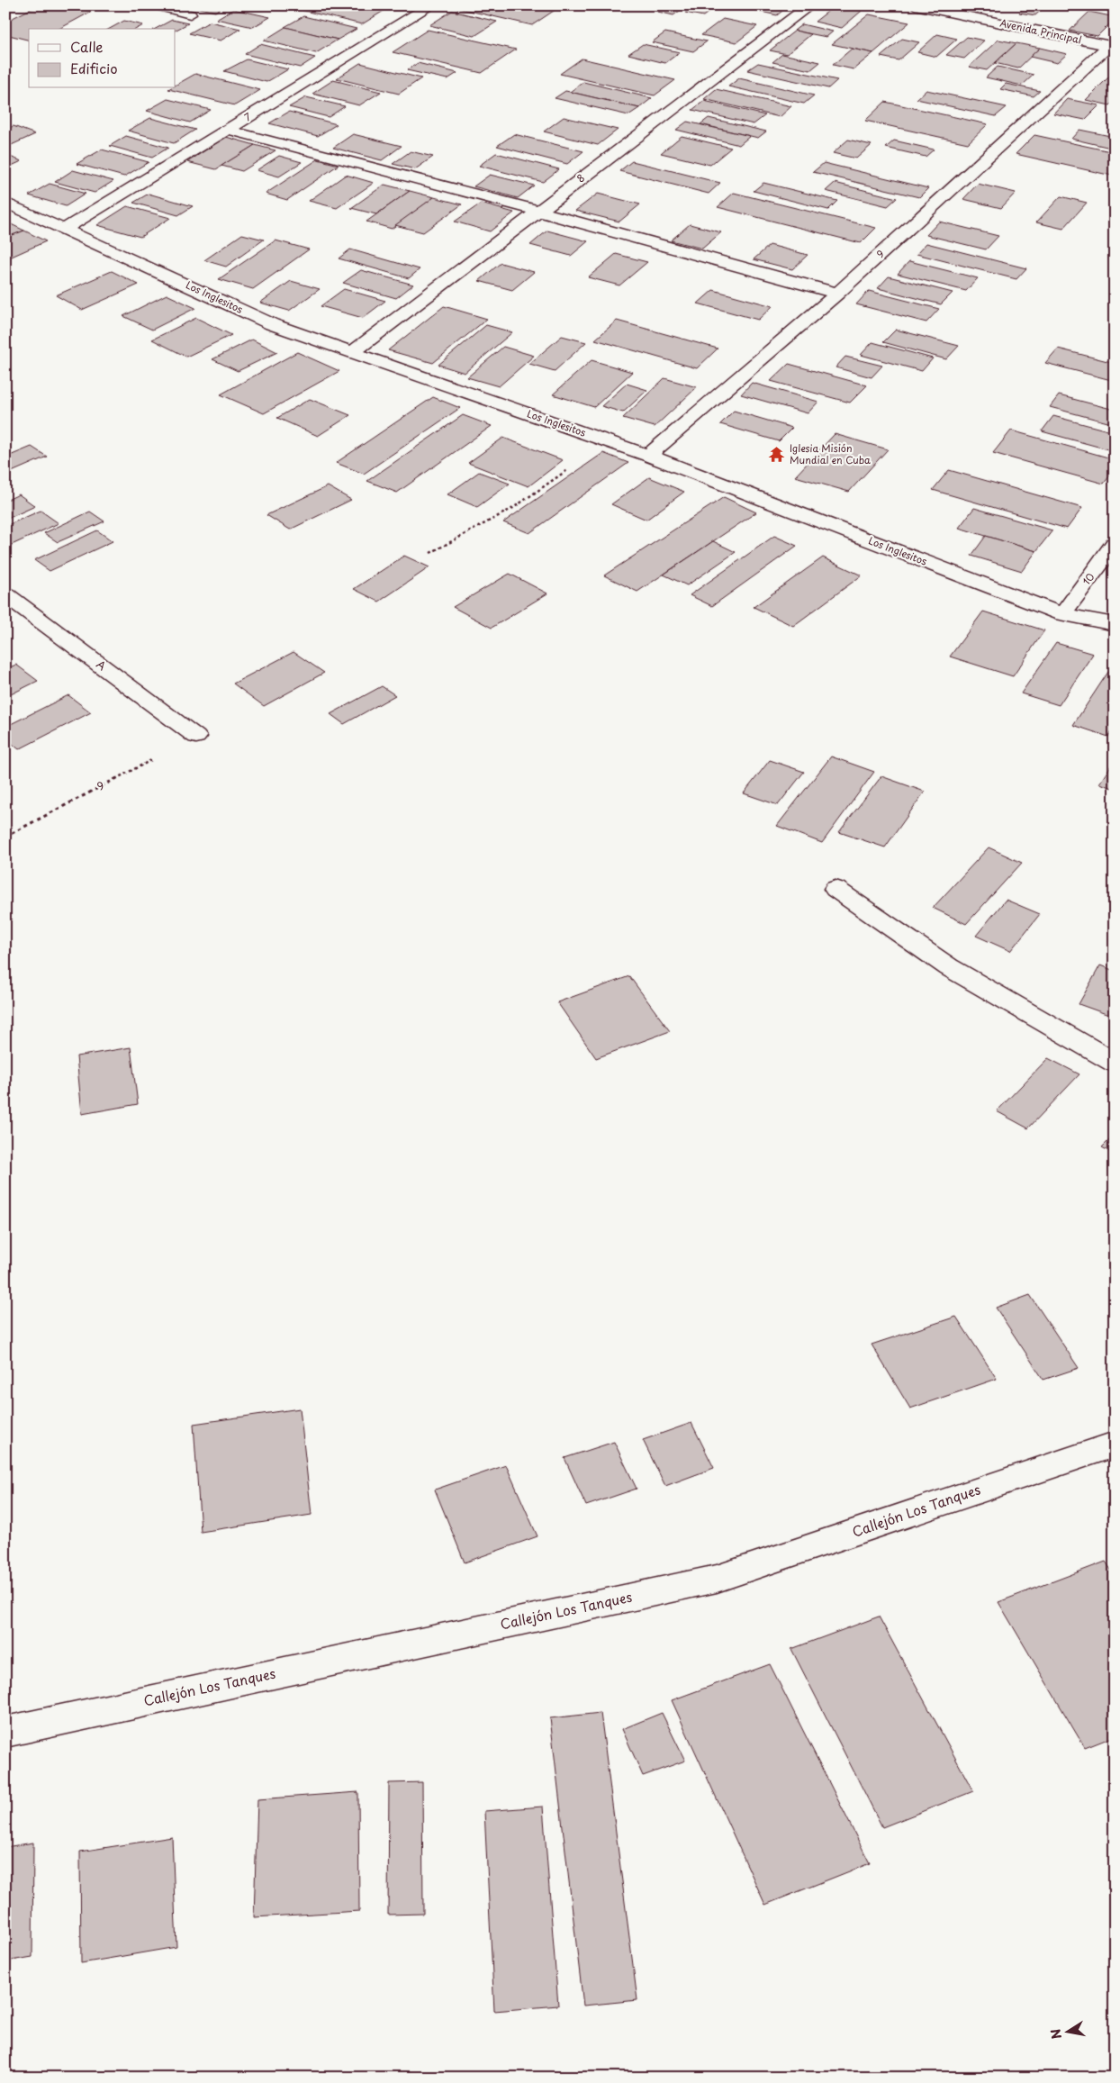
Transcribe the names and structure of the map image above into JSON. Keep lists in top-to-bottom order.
{
  "streets": {
    "street": [
      "Avenida Principal",
      "7",
      "8",
      "9",
      "Los Inglesitos",
      "10",
      "A",
      "Callejón Los Tanques"
    ]
  },
  "crossings": [
    ["Avenida Principal", "9"],
    ["7", "Los Inglesitos"],
    ["8", "Los Inglesitos"],
    ["9", "Los Inglesitos"],
    ["9", "A"],
    ["Los Inglesitos", "10"]
  ],
  "places": {
    "temple": ["Iglesia Misión Mundial en Cuba"]
  },
  "legend": ["Calle", "Edificio"],
  "north": "left"
}
